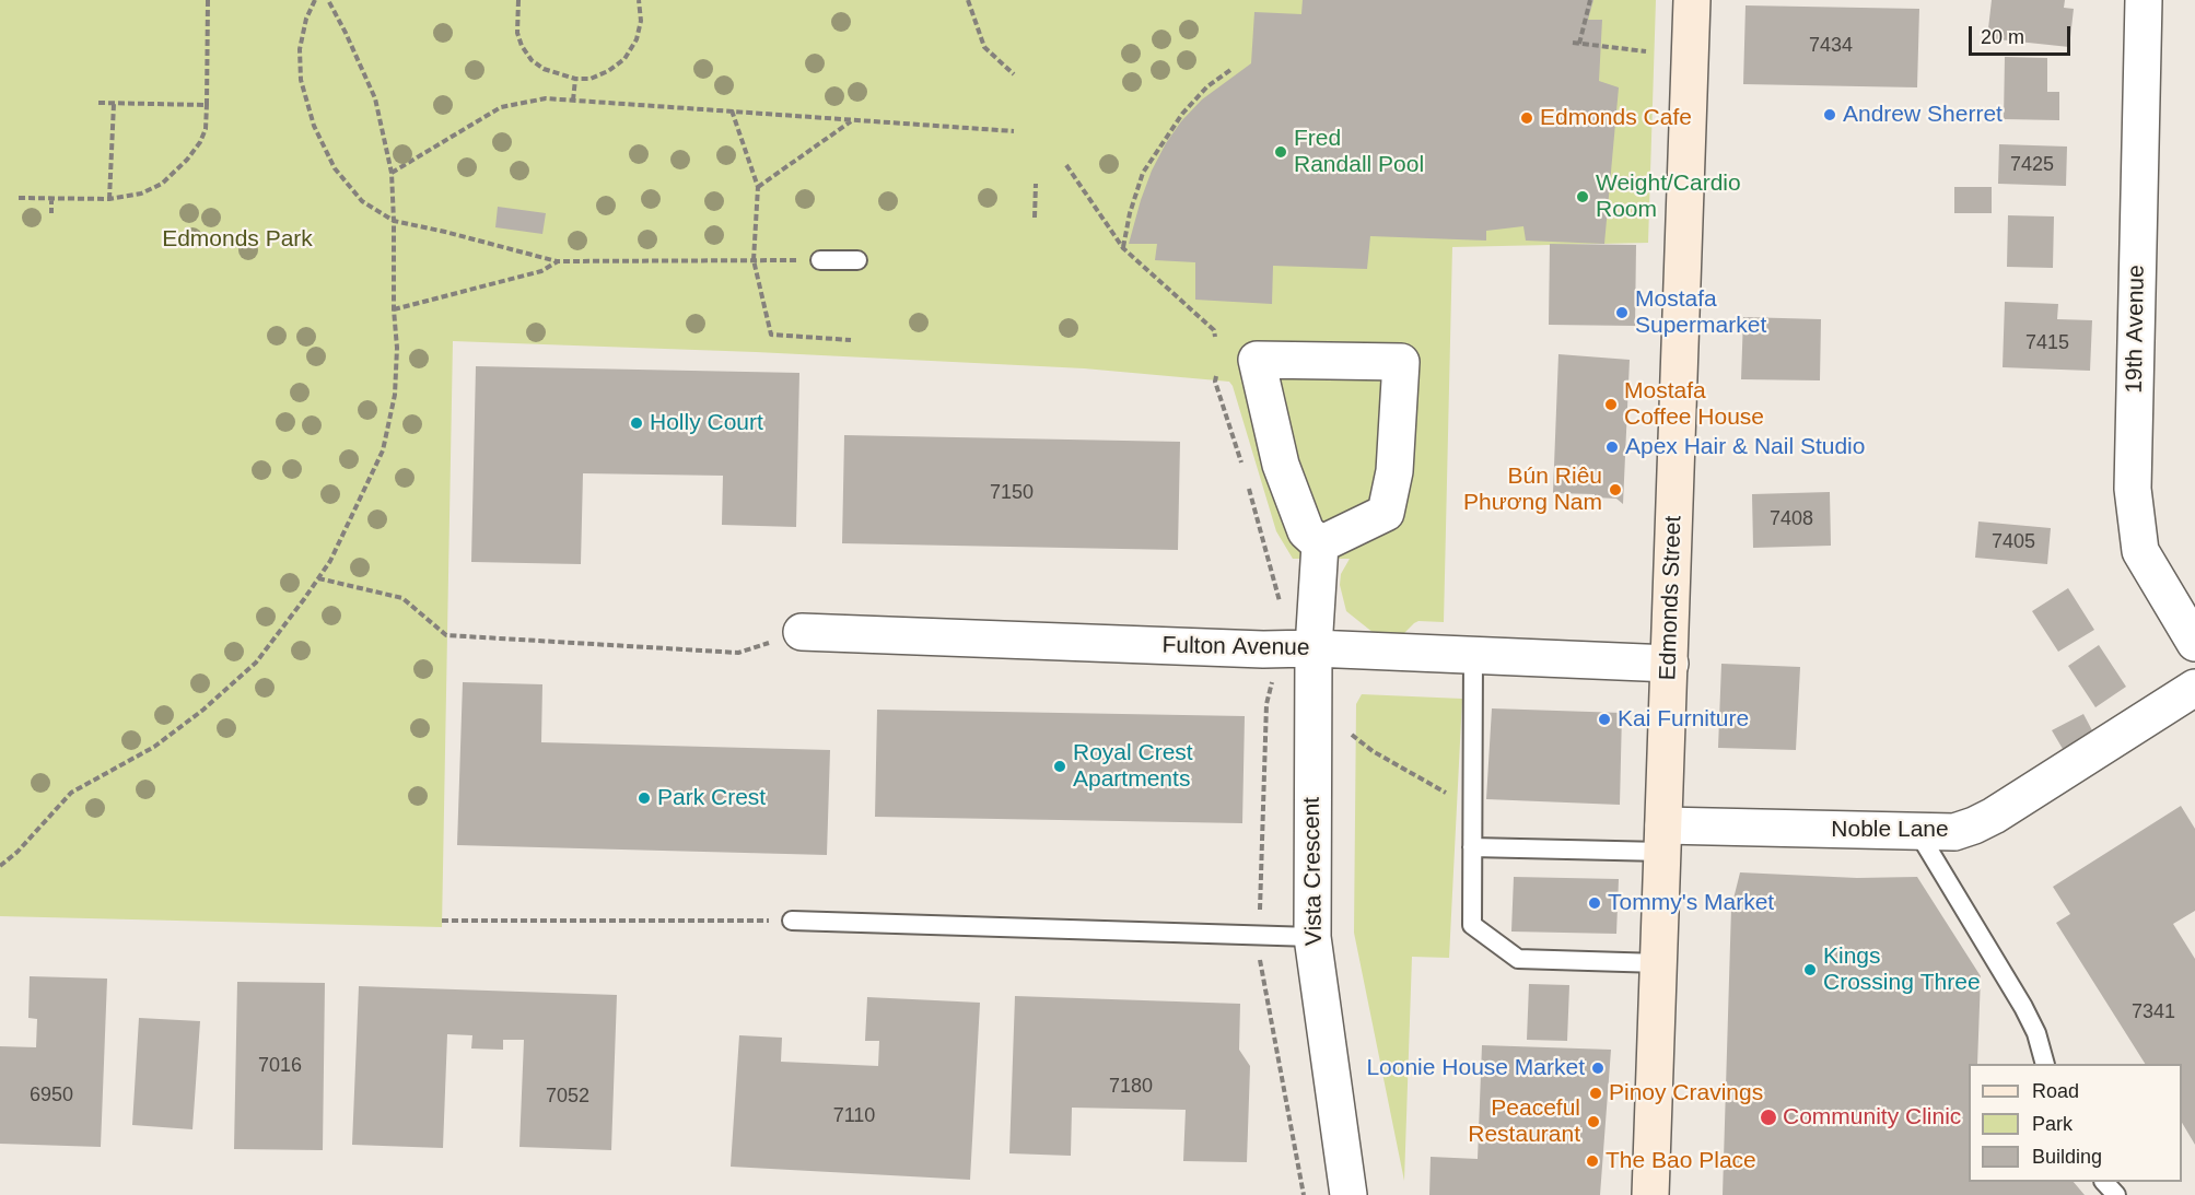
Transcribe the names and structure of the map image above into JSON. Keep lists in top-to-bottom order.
{
  "streets": {
    "street": [
      "19th Avenue",
      "Edmonds Street",
      "Fulton Avenue",
      "Noble Lane",
      "Vista Crescent"
    ]
  },
  "crossings": [
    ["Edmonds Street", "Fulton Avenue"],
    ["Edmonds Street", "Noble Lane"],
    ["Fulton Avenue", "Vista Crescent"]
  ],
  "parks": ["Edmonds Park"],
  "places": [
    "Andrew Sherret",
    "Edmonds Cafe",
    "Fred Randall Pool",
    "Weight/Cardio Room",
    "Mostafa Supermarket",
    "Mostafa Coffee House",
    "Holly Court",
    "Apex Hair & Nail Studio",
    "Bún Riêu Phương Nam",
    "Kai Furniture",
    "Royal Crest Apartments",
    "Park Crest",
    "Tommy's Market",
    "Kings Crossing Three",
    "Loonie House Market",
    "Pinoy Cravings",
    "Community Clinic",
    "Peaceful Restaurant",
    "The Bao Place"
  ],
  "house_numbers": [
    "7434",
    "7425",
    "7415",
    "7150",
    "7408",
    "7405",
    "7341",
    "7016",
    "7180",
    "6950",
    "7052",
    "7110"
  ],
  "legend": ["Road", "Park", "Building"],
  "scale_bar": "20 m"
}
